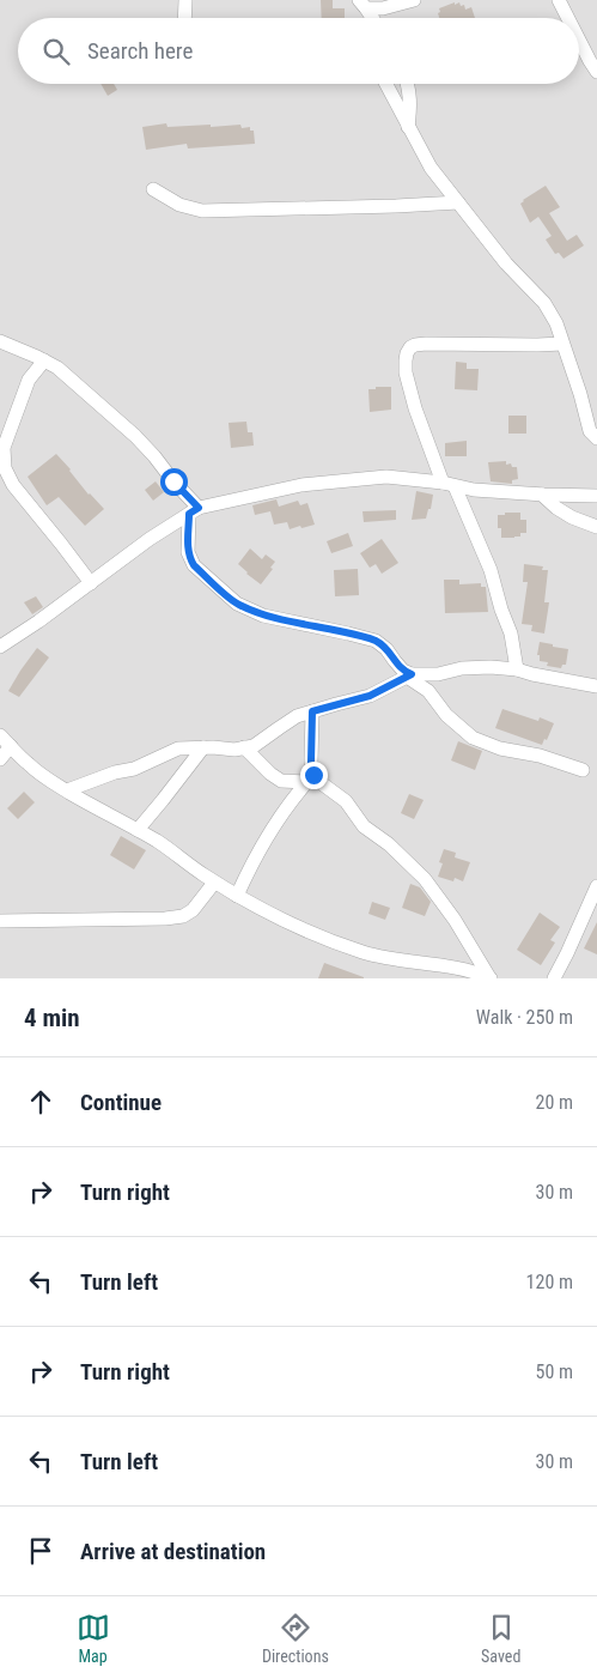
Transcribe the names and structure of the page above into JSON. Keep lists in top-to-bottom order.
{
  "page": {
    "search": "Search here",
    "heading": ["4 min", "Walk · 250 m"],
    "list": [
      ["Continue", "20 m"],
      ["Turn right", "30 m"],
      ["Turn left", "120 m"],
      ["Turn right", "50 m"],
      ["Turn left", "30 m"],
      "Arrive at destination"
    ],
    "nav": ["Map", "Directions", "Saved"]
  }
}
